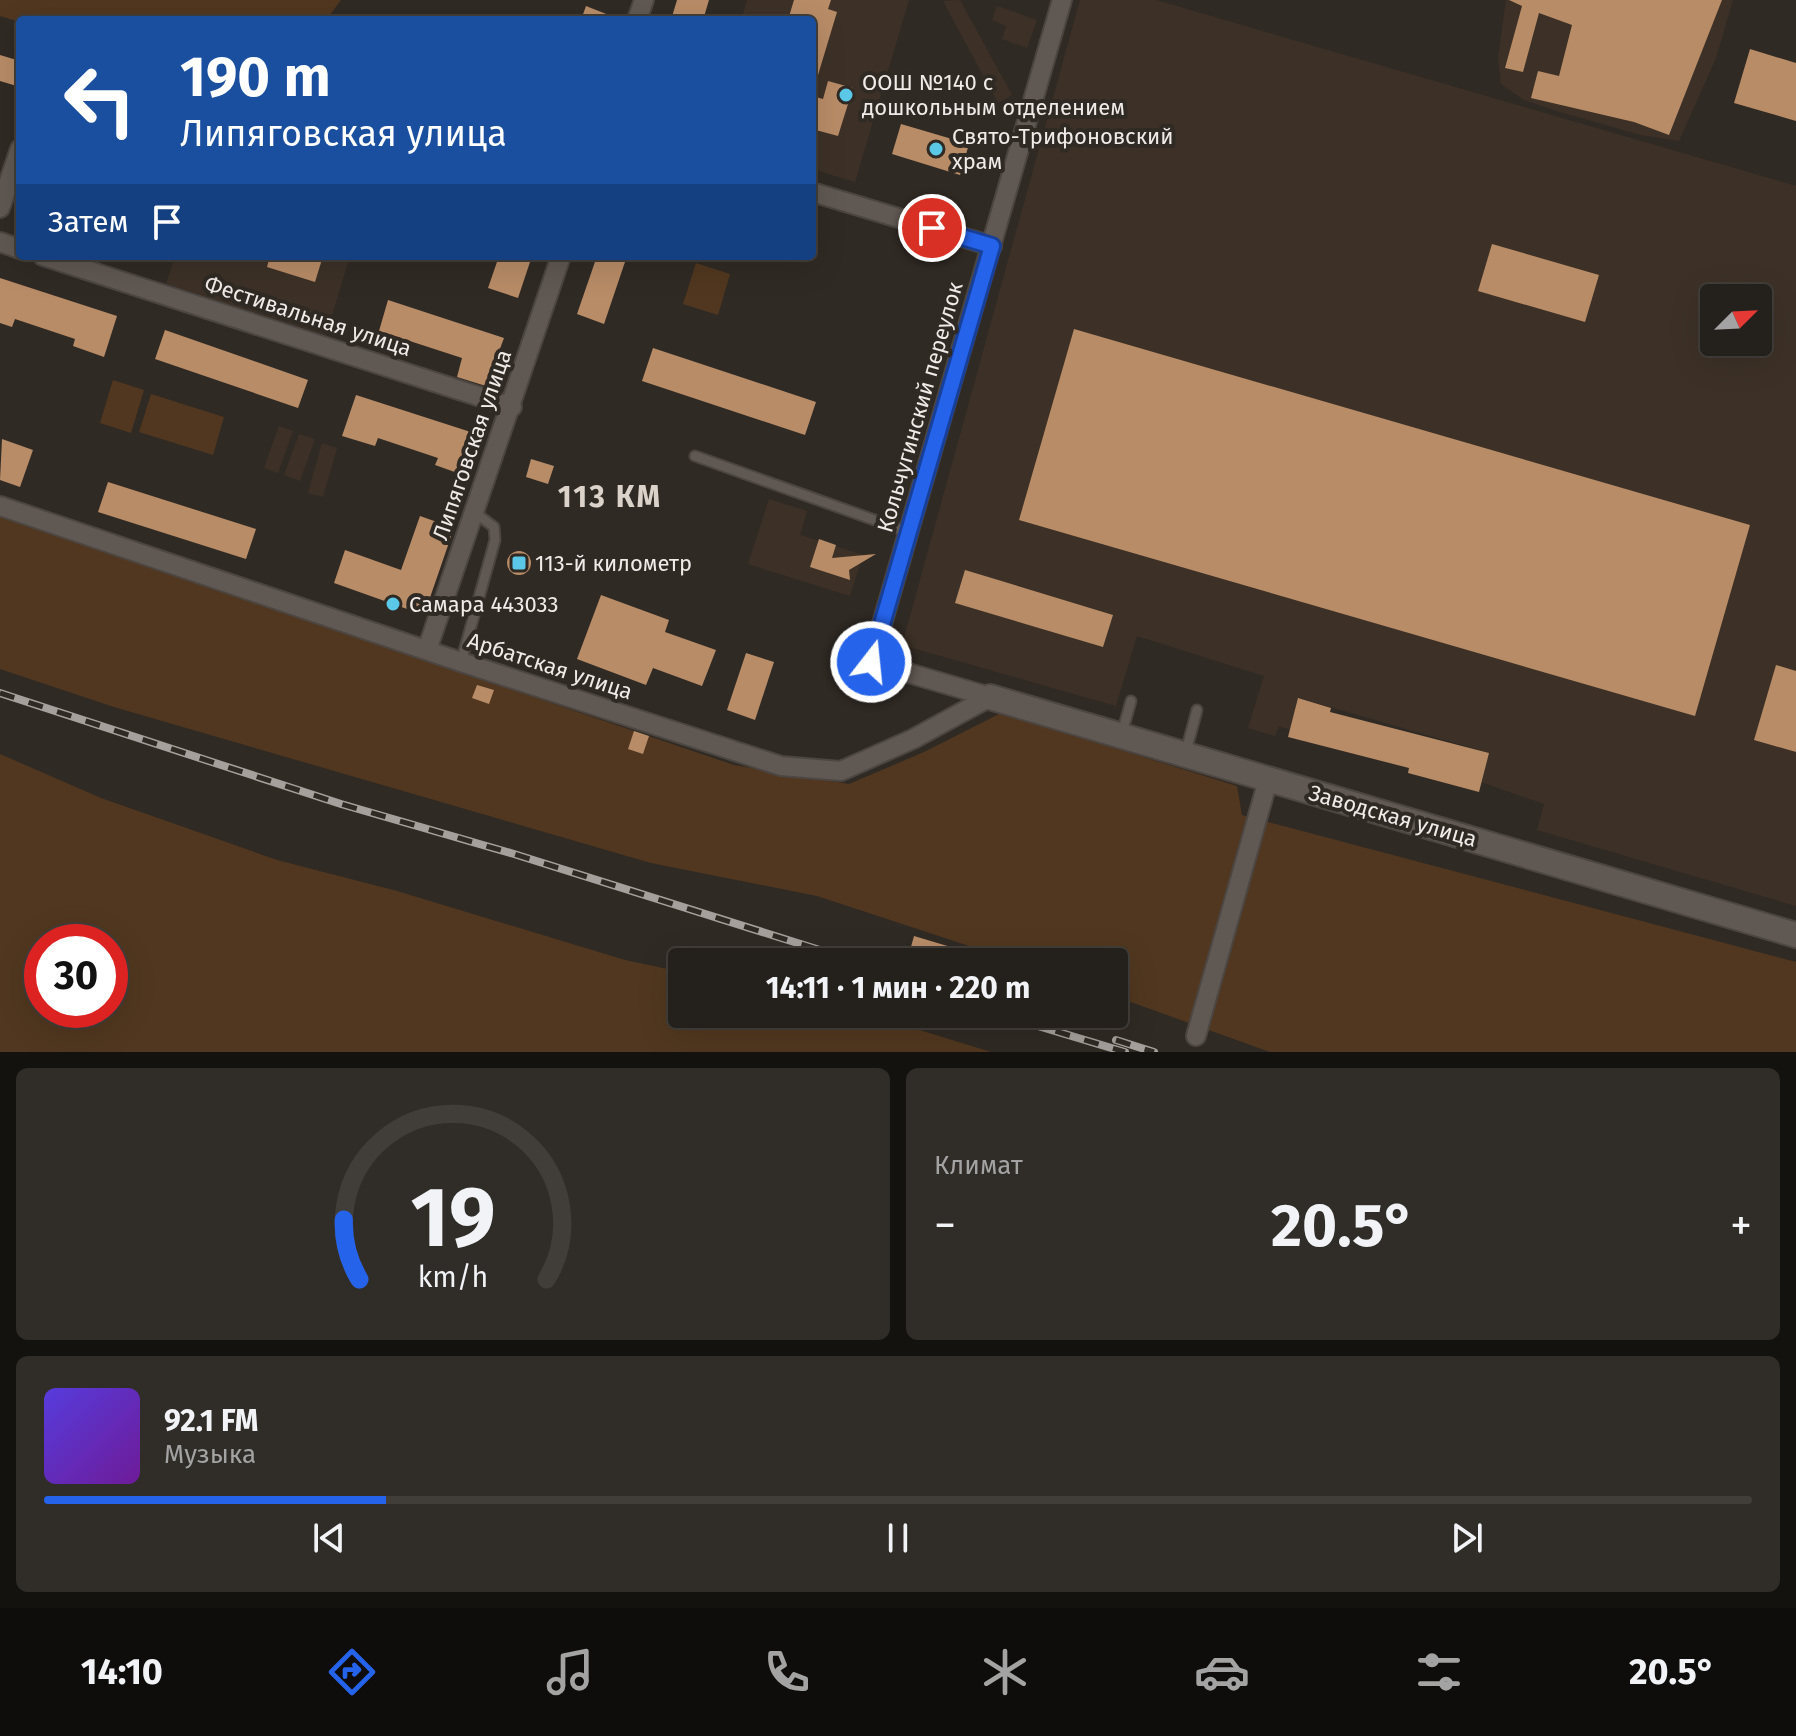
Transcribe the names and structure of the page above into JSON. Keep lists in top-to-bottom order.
{
  "streets": {
    "street": [
      "Фестивальная улица",
      "Кольчугинский переулок",
      "Липяговская улица",
      "Арбатская улица",
      "Заводская улица"
    ]
  },
  "crossings": [
    ["Фестивальная улица", "Липяговская улица"],
    ["Кольчугинский переулок", "Арбатская улица"],
    ["Кольчугинский переулок", "Заводская улица"],
    ["Липяговская улица", "Арбатская улица"],
    ["Арбатская улица", "Заводская улица"]
  ],
  "districts": ["113 КМ"],
  "places": {
    "other": ["ООШ №140 с дошкольным отделением", "Свято-Трифоновский храм", "Самара 443033"],
    "transit": ["113-й километр"]
  },
  "north": "top right",
  "page": {
    "turn": ["190 m", "Липяговская улица"],
    "then": "Затем",
    "limit": "30",
    "trip": "14:11 · 1 мин · 220 m",
    "tile": "Климат",
    "heat": ["−", "20.5°", "+"],
    "song": ["92.1 FM", "Музыка"],
    "tabs": ["14:10", "20.5°"],
    "gauge": ["19", "km/h"]
  }
}
